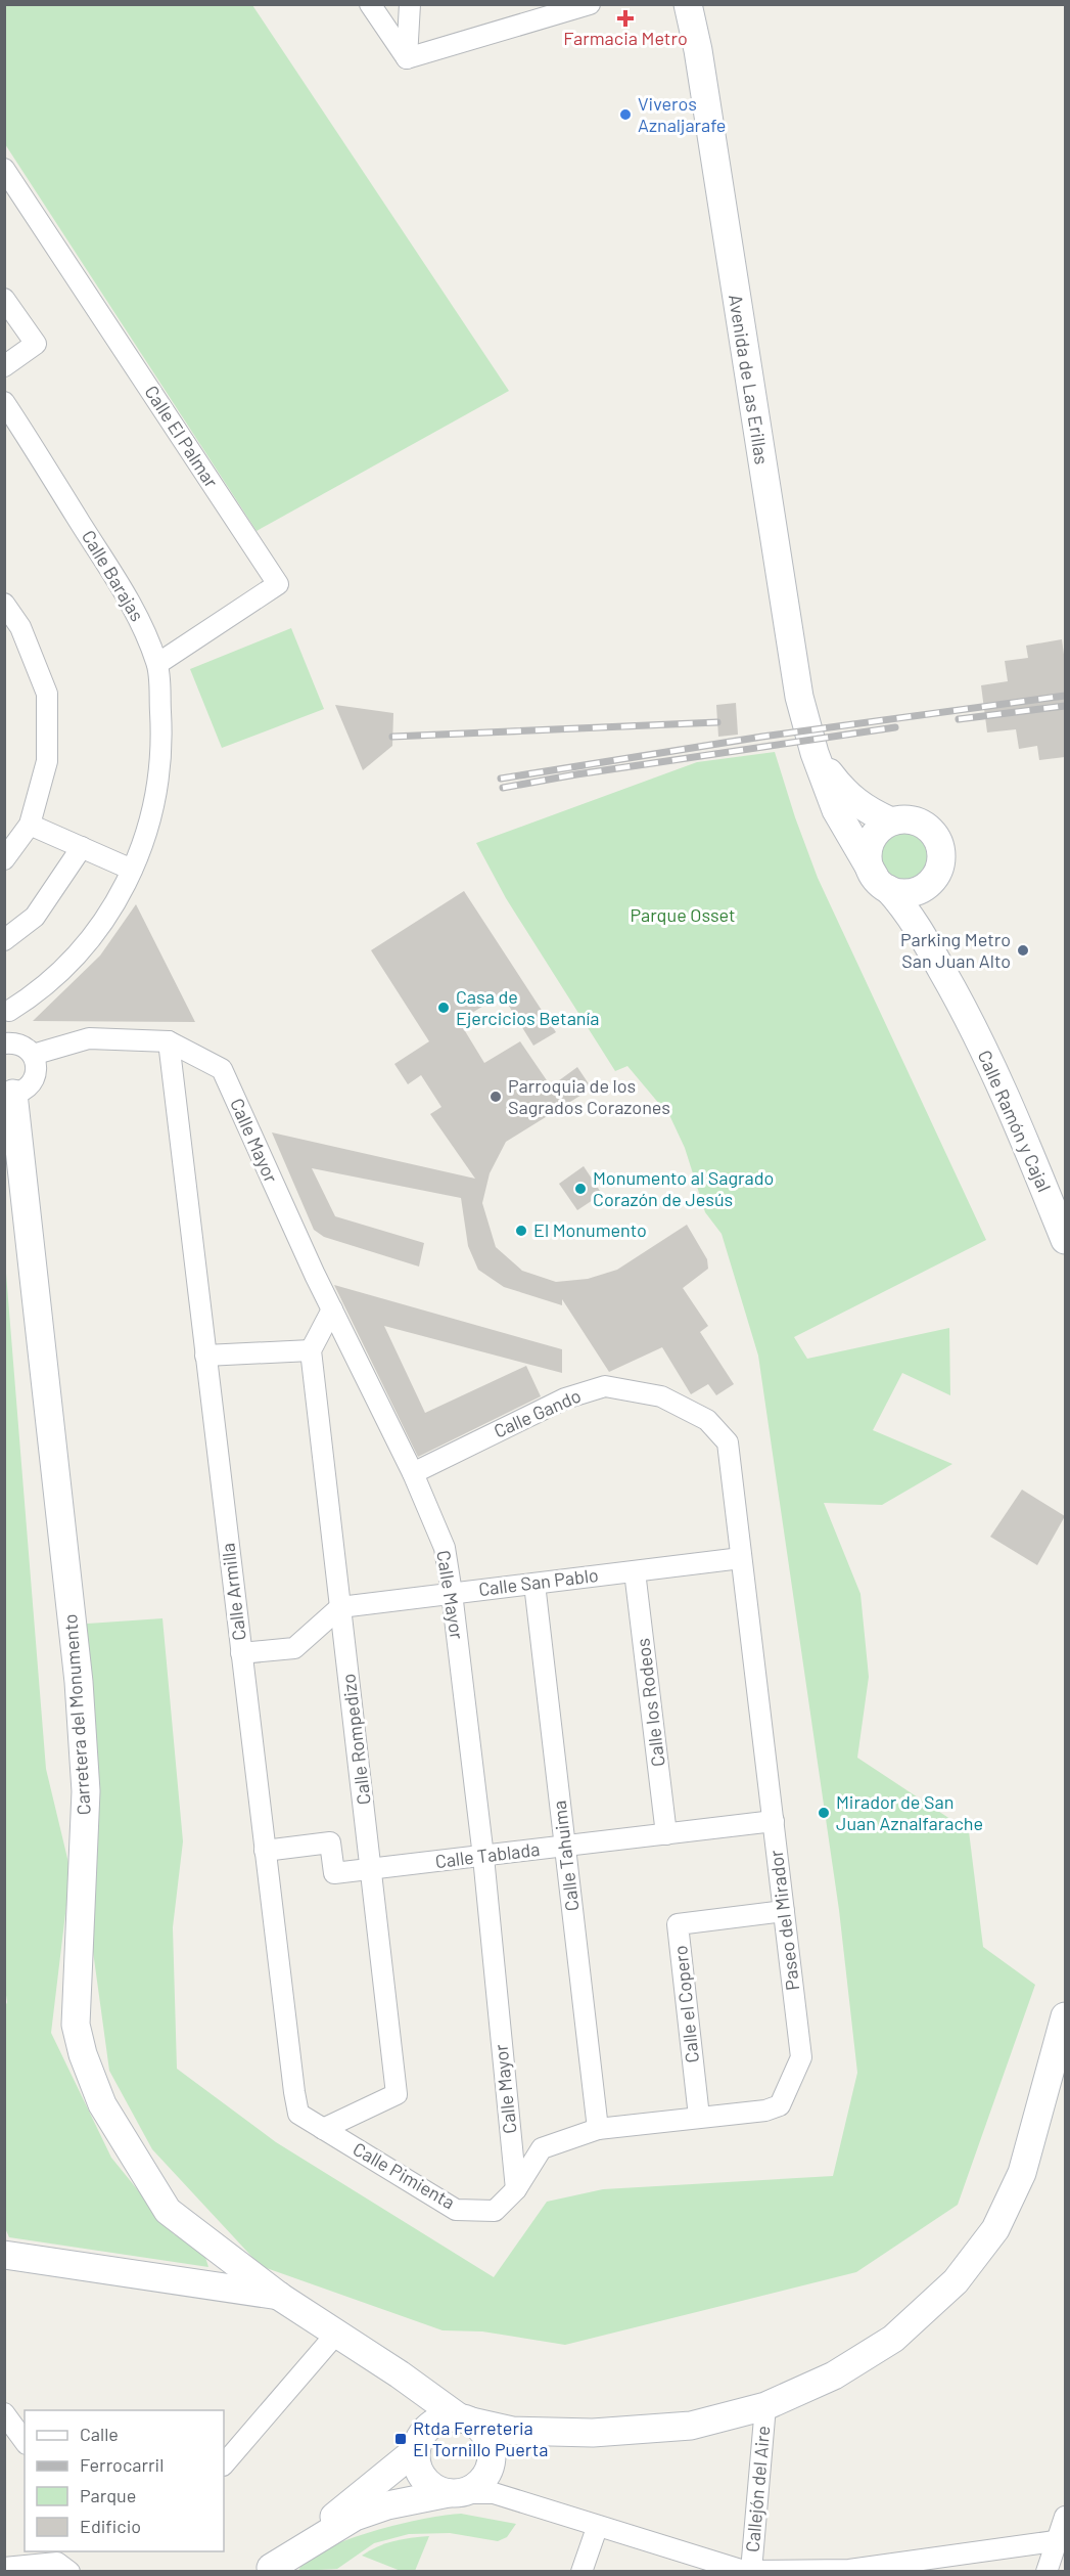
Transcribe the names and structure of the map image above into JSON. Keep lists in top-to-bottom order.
{
  "streets": {
    "main road": ["Avenida de Las Erillas", "Calle Ramón y Cajal", "Carretera del Monumento"],
    "street": [
      "Calle El Palmar",
      "Calle Barajas",
      "Calle Mayor",
      "Calle Gando",
      "Calle San Pablo",
      "Calle Armilla",
      "Calle los Rodeos",
      "Calle Rompedizo",
      "Calle Tablada",
      "Calle Tahuima",
      "Paseo del Mirador",
      "Calle el Copero",
      "Calle Pimienta",
      "Callejón del Aire"
    ]
  },
  "crossings": [
    ["Avenida de Las Erillas", "Calle Ramón y Cajal"],
    ["Calle El Palmar", "Calle Barajas"],
    ["Calle Mayor", "Calle Gando"],
    ["Calle Mayor", "Calle San Pablo"],
    ["Calle Mayor", "Calle Armilla"],
    ["Calle Mayor", "Calle Tablada"],
    ["Calle Mayor", "Paseo del Mirador"],
    ["Calle Mayor", "Calle Pimienta"],
    ["Calle Gando", "Paseo del Mirador"],
    ["Calle San Pablo", "Calle los Rodeos"],
    ["Calle San Pablo", "Calle Rompedizo"],
    ["Calle San Pablo", "Calle Tahuima"],
    ["Calle San Pablo", "Paseo del Mirador"],
    ["Calle Armilla", "Calle Rompedizo"],
    ["Calle Armilla", "Calle Tablada"],
    ["Calle Armilla", "Calle Pimienta"],
    ["Calle los Rodeos", "Calle Tablada"],
    ["Calle Rompedizo", "Calle Tablada"],
    ["Calle Rompedizo", "Calle Pimienta"],
    ["Calle Tablada", "Calle Tahuima"],
    ["Calle Tablada", "Paseo del Mirador"],
    ["Calle Tahuima", "Paseo del Mirador"],
    ["Paseo del Mirador", "Calle el Copero"],
    ["Paseo del Mirador", "Calle Pimienta"]
  ],
  "parks": ["Parque Osset"],
  "places": {
    "health": ["Farmacia Metro"],
    "other": [
      "Viveros Aznaljarafe",
      "Parking Metro San Juan Alto",
      "Casa de Ejercicios Betanía",
      "Parroquia de los Sagrados Corazones",
      "Monumento al Sagrado Corazón de Jesús",
      "El Monumento",
      "Mirador de San Juan Aznalfarache"
    ],
    "transit": ["Rtda Ferreteria El Tornillo Puerta"]
  },
  "legend": [
    "Calle",
    "Ferrocarril",
    "Parque",
    "Edificio"
  ]
}
